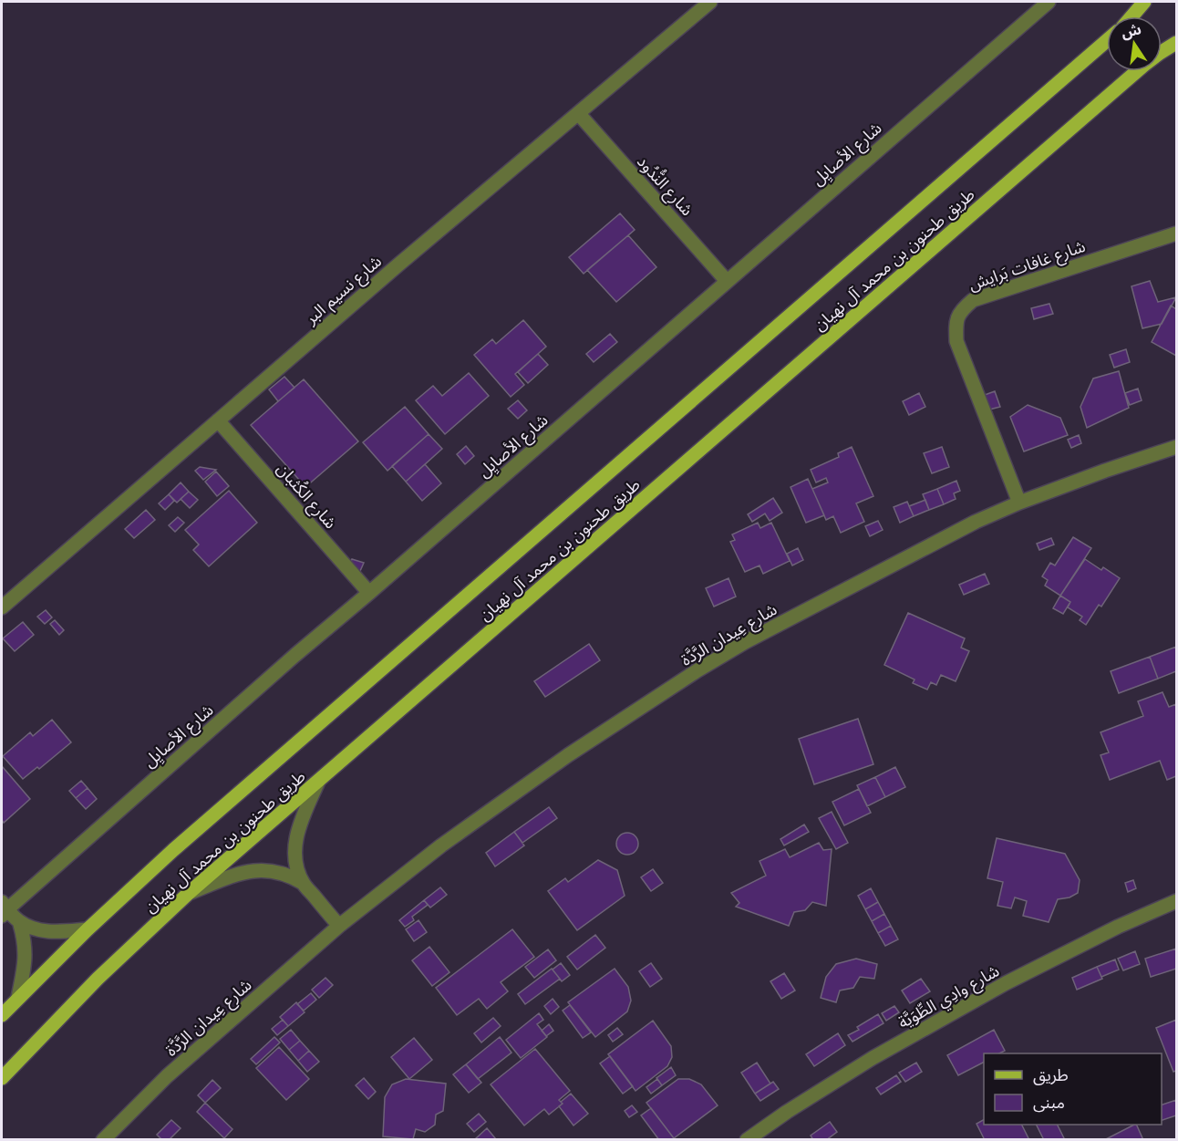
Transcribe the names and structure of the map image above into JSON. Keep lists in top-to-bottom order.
{
  "streets": {
    "main road": ["طريق طحنون بن محمد آل نهيان"],
    "street": [
      "شارع الأصايِل",
      "شارع النُّدُود",
      "شارع غافات بَرايش",
      "شارع نسيم البر",
      "شارع الكُثبان",
      "شارع عِيدان الرَّدَّة",
      "شارع وادِي الطِّوَيَّة"
    ]
  },
  "crossings": [
    ["شارع الأصايِل", "شارع النُّدُود"],
    ["شارع الأصايِل", "شارع الكُثبان"],
    ["شارع النُّدُود", "شارع نسيم البر"],
    ["شارع غافات بَرايش", "شارع عِيدان الرَّدَّة"],
    ["شارع نسيم البر", "شارع الكُثبان"]
  ],
  "legend": ["طريق", "مبنى"],
  "north": "top"
}
